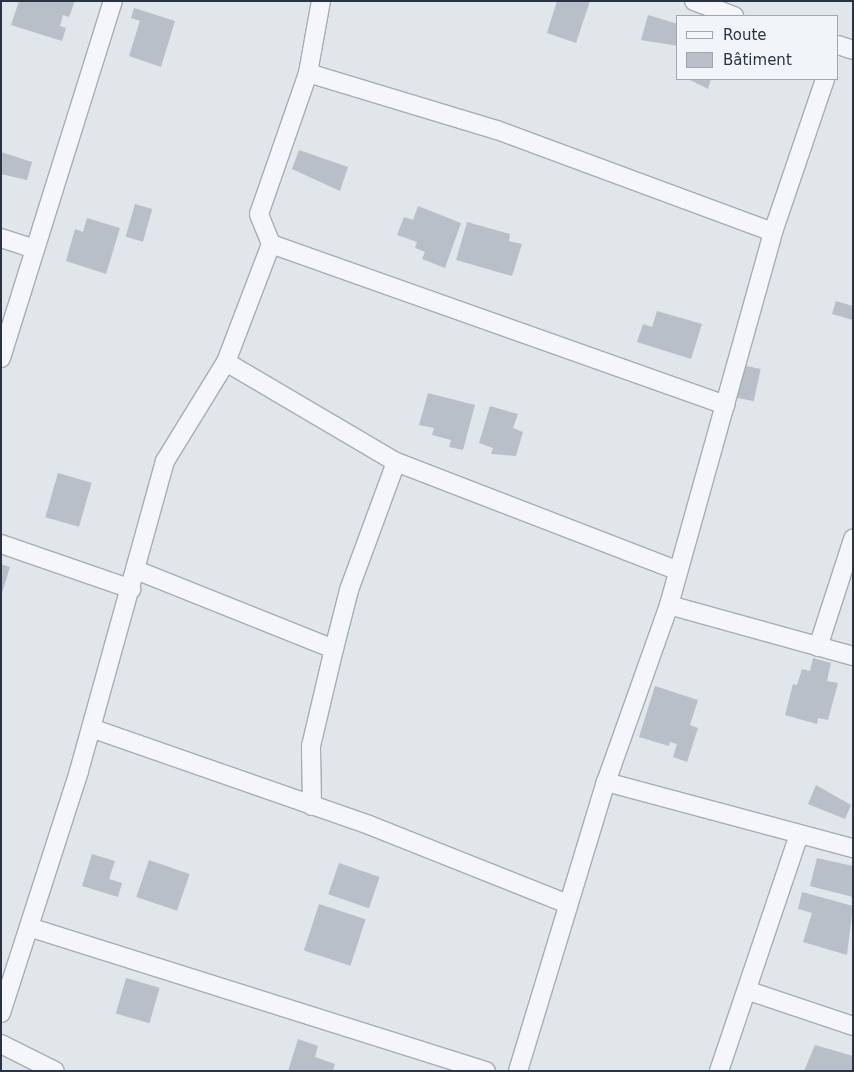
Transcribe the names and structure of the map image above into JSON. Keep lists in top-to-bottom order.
{
  "legend": ["Route", "Bâtiment"]
}
